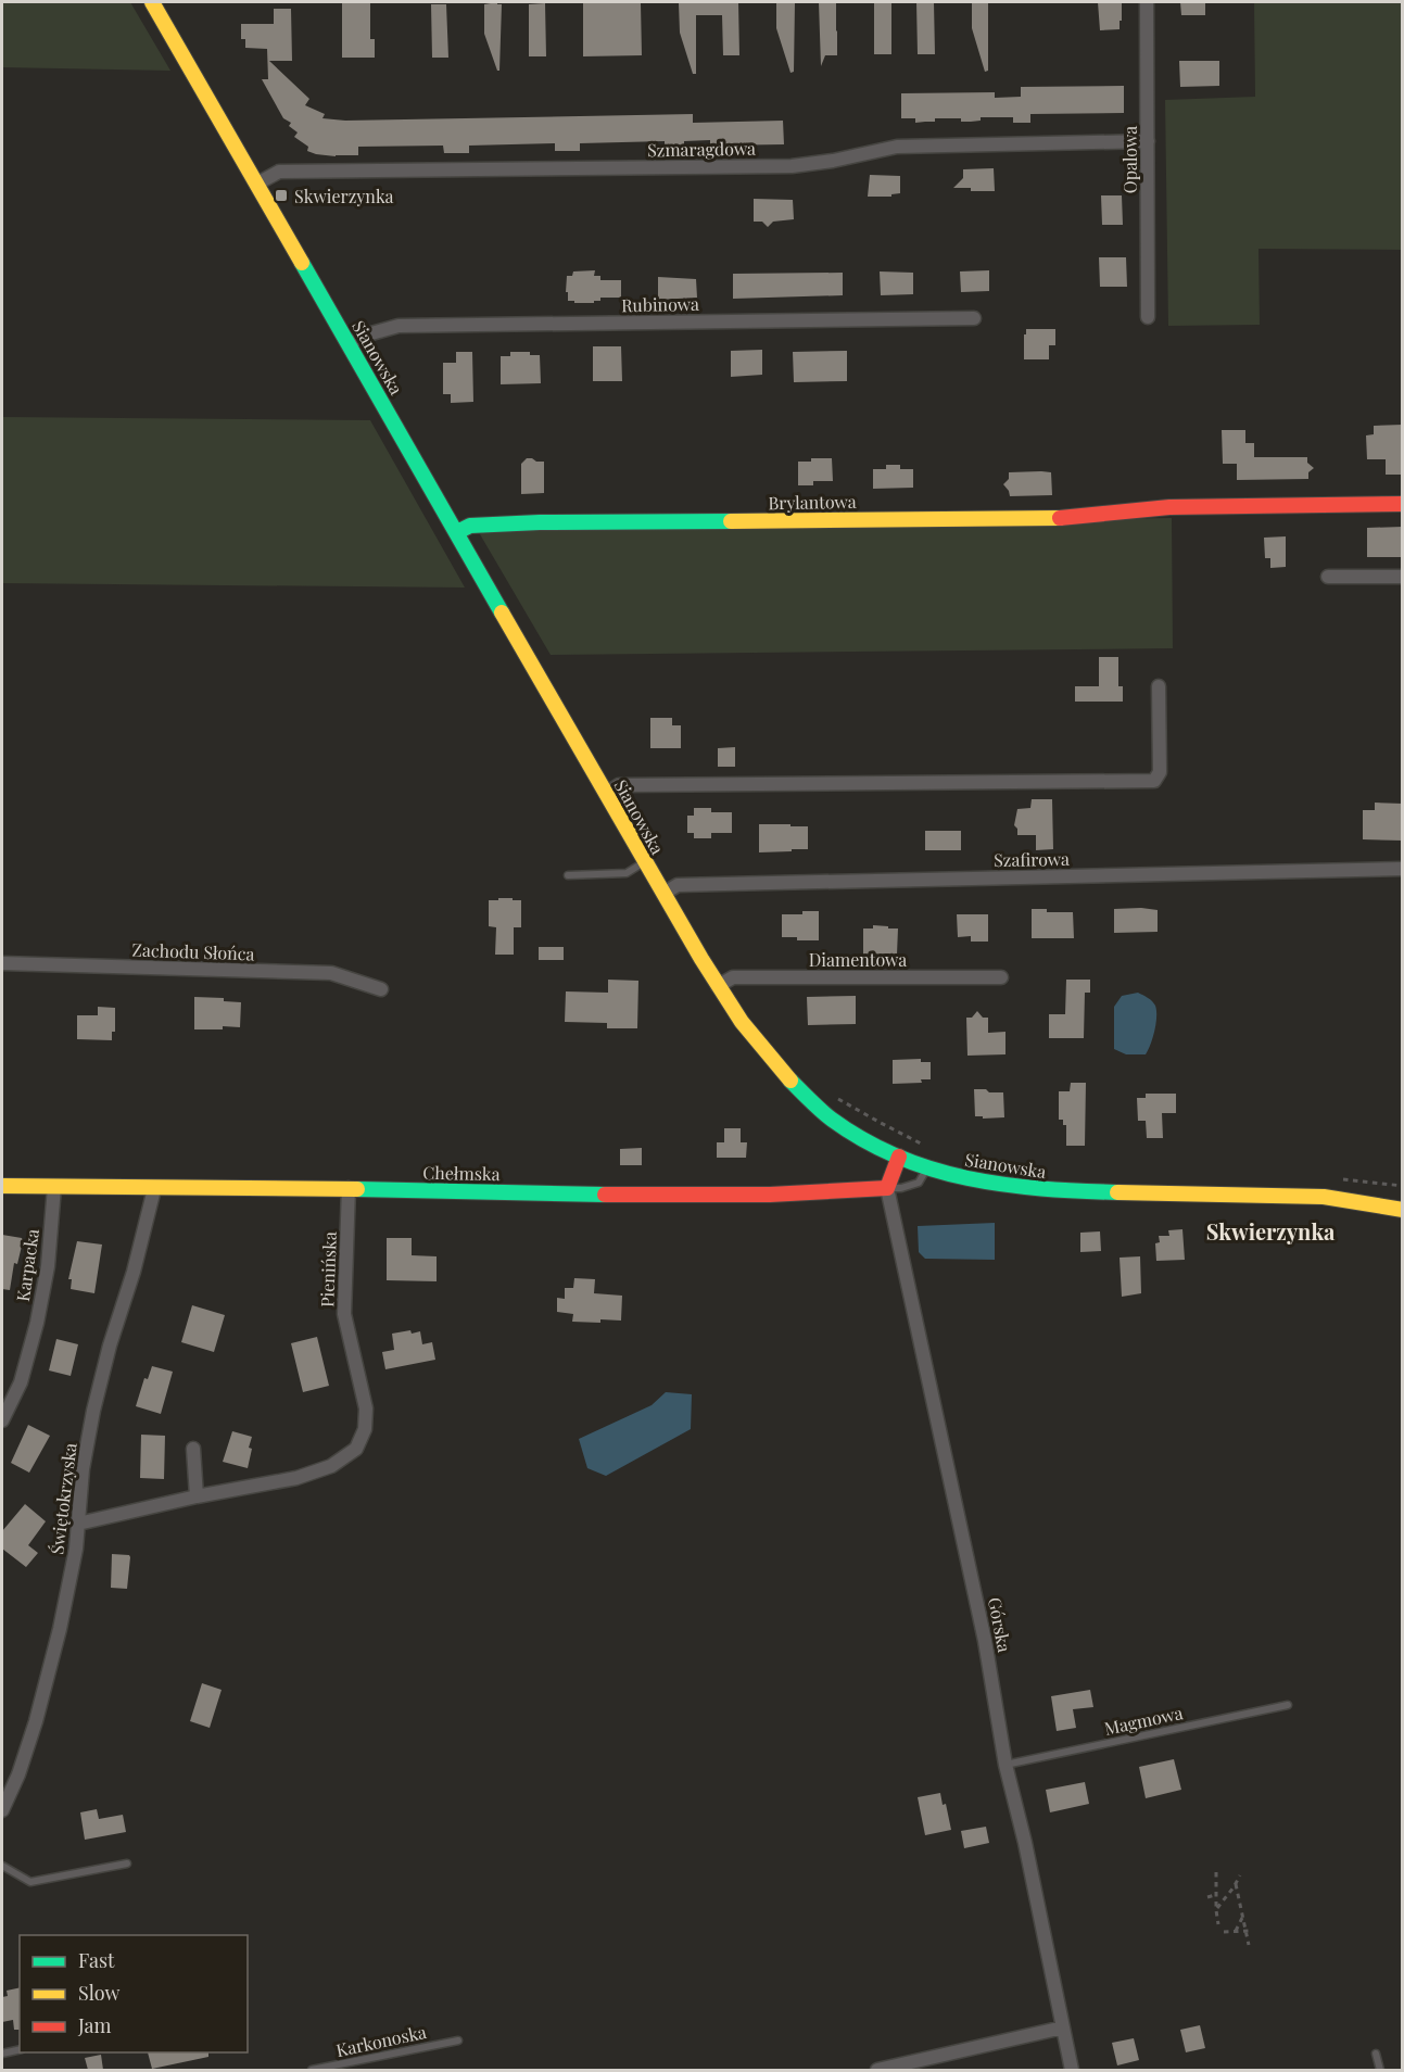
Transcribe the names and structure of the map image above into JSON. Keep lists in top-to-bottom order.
{
  "streets": {
    "street": [
      "Szmaragdowa",
      "Opalowa",
      "Rubinowa",
      "Sianowska",
      "Brylantowa",
      "Szafirowa",
      "Zachodu Słońca",
      "Diamentowa",
      "Chełmska",
      "Karpacka",
      "Pienińska",
      "Świętokrzyska",
      "Górska"
    ],
    "lane": ["Magmowa", "Karkonoska"]
  },
  "crossings": [
    ["Szmaragdowa", "Opalowa"],
    ["Szmaragdowa", "Sianowska"],
    ["Rubinowa", "Sianowska"],
    ["Sianowska", "Brylantowa"],
    ["Sianowska", "Szafirowa"],
    ["Sianowska", "Diamentowa"],
    ["Chełmska", "Karpacka"],
    ["Chełmska", "Pienińska"],
    ["Chełmska", "Świętokrzyska"],
    ["Chełmska", "Górska"],
    ["Górska", "Magmowa"]
  ],
  "districts": ["Skwierzynka"],
  "places": {
    "transit": ["Skwierzynka"]
  },
  "legend": ["Fast", "Slow", "Jam"]
}
